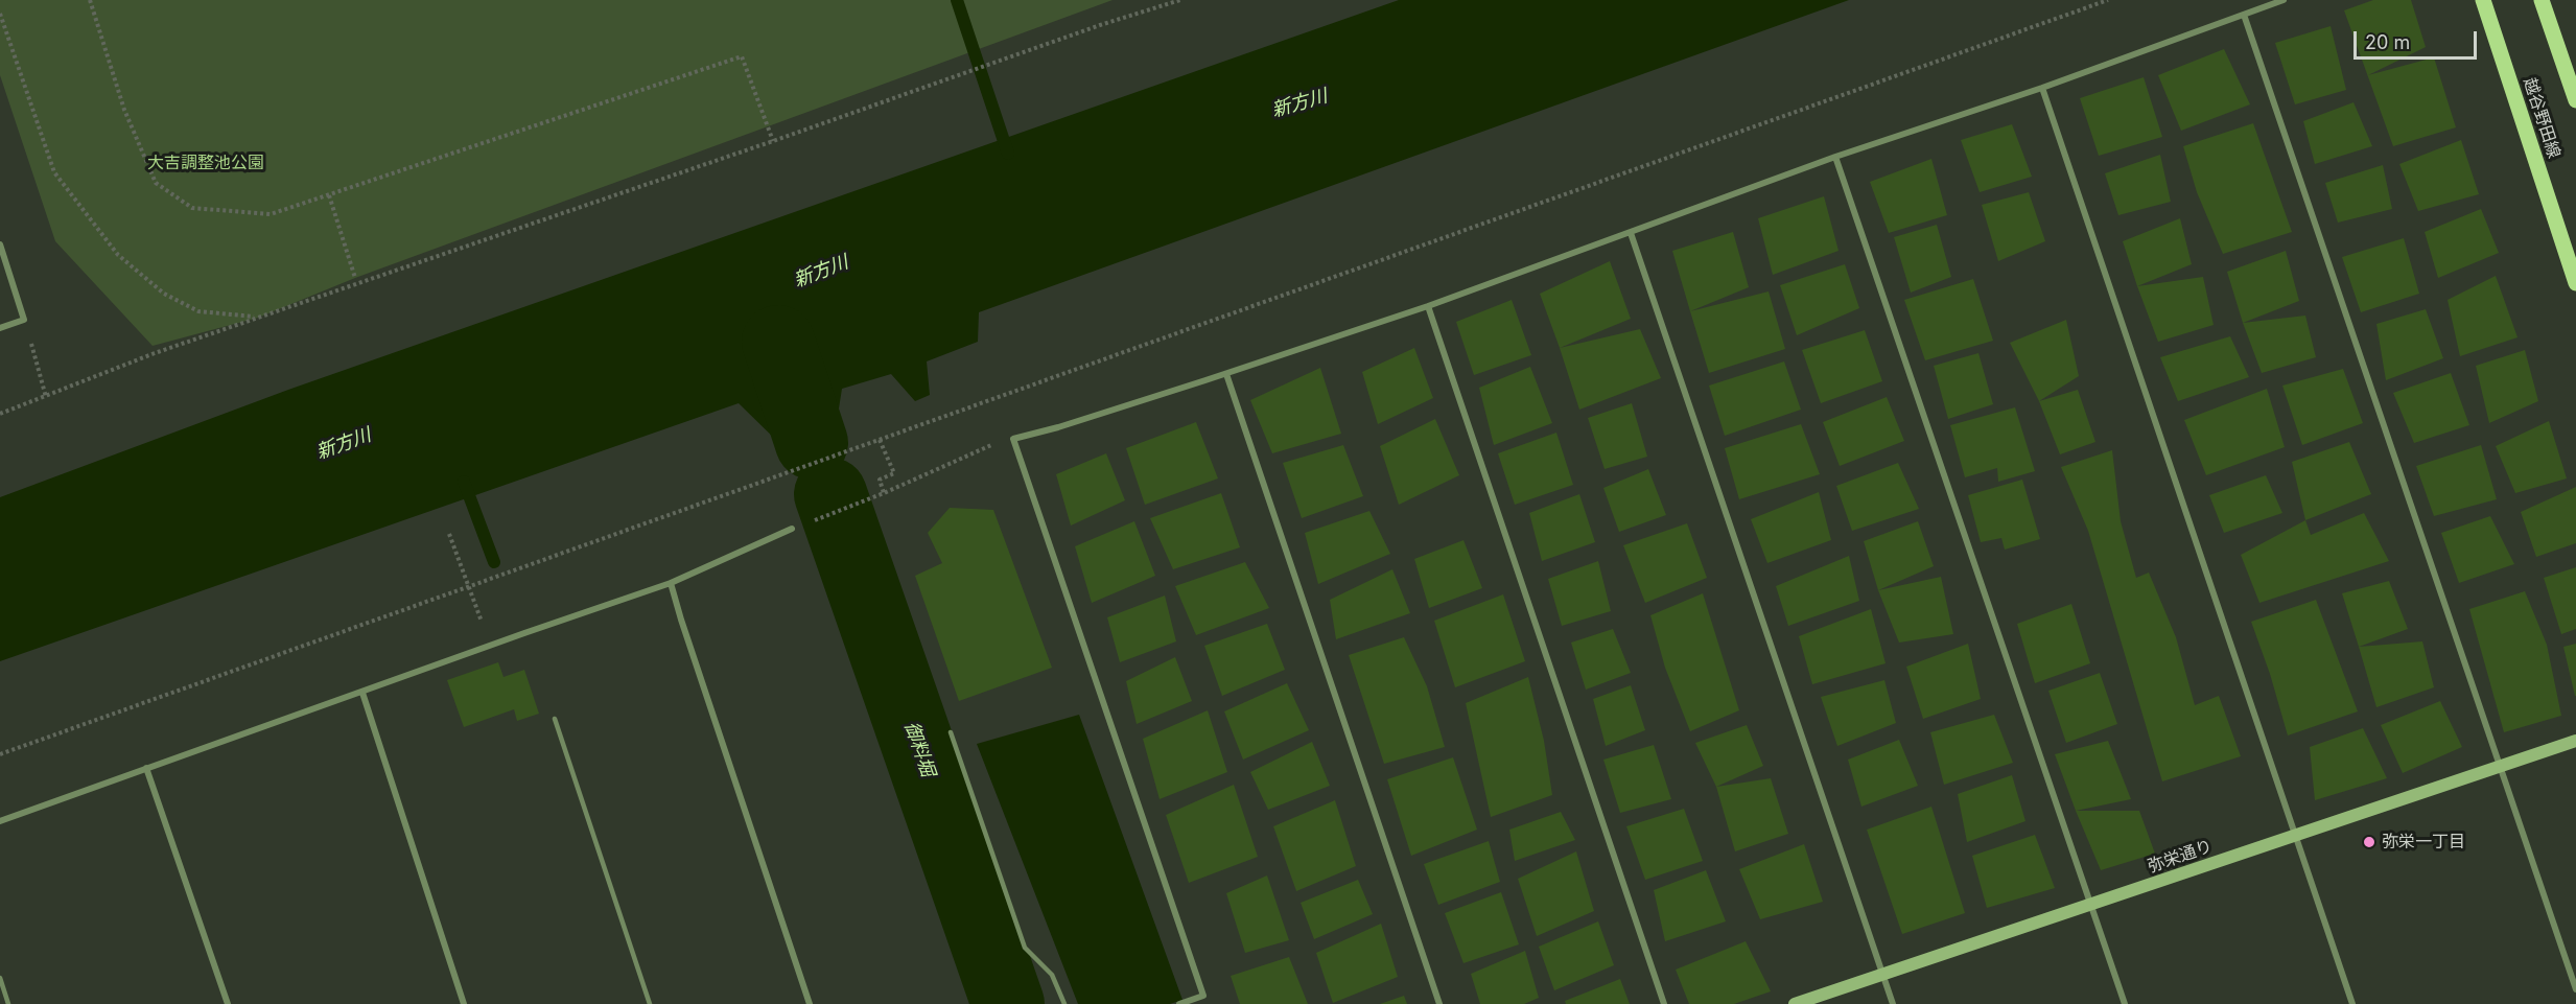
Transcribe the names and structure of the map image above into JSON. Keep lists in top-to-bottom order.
{
  "streets": {
    "main road": ["越谷野田線"],
    "street": ["弥栄通り"]
  },
  "water": ["新方川", "御料堀"],
  "parks": ["大吉調整池公園"],
  "places": ["弥栄一丁目"],
  "scale_bar": "20 m"
}
